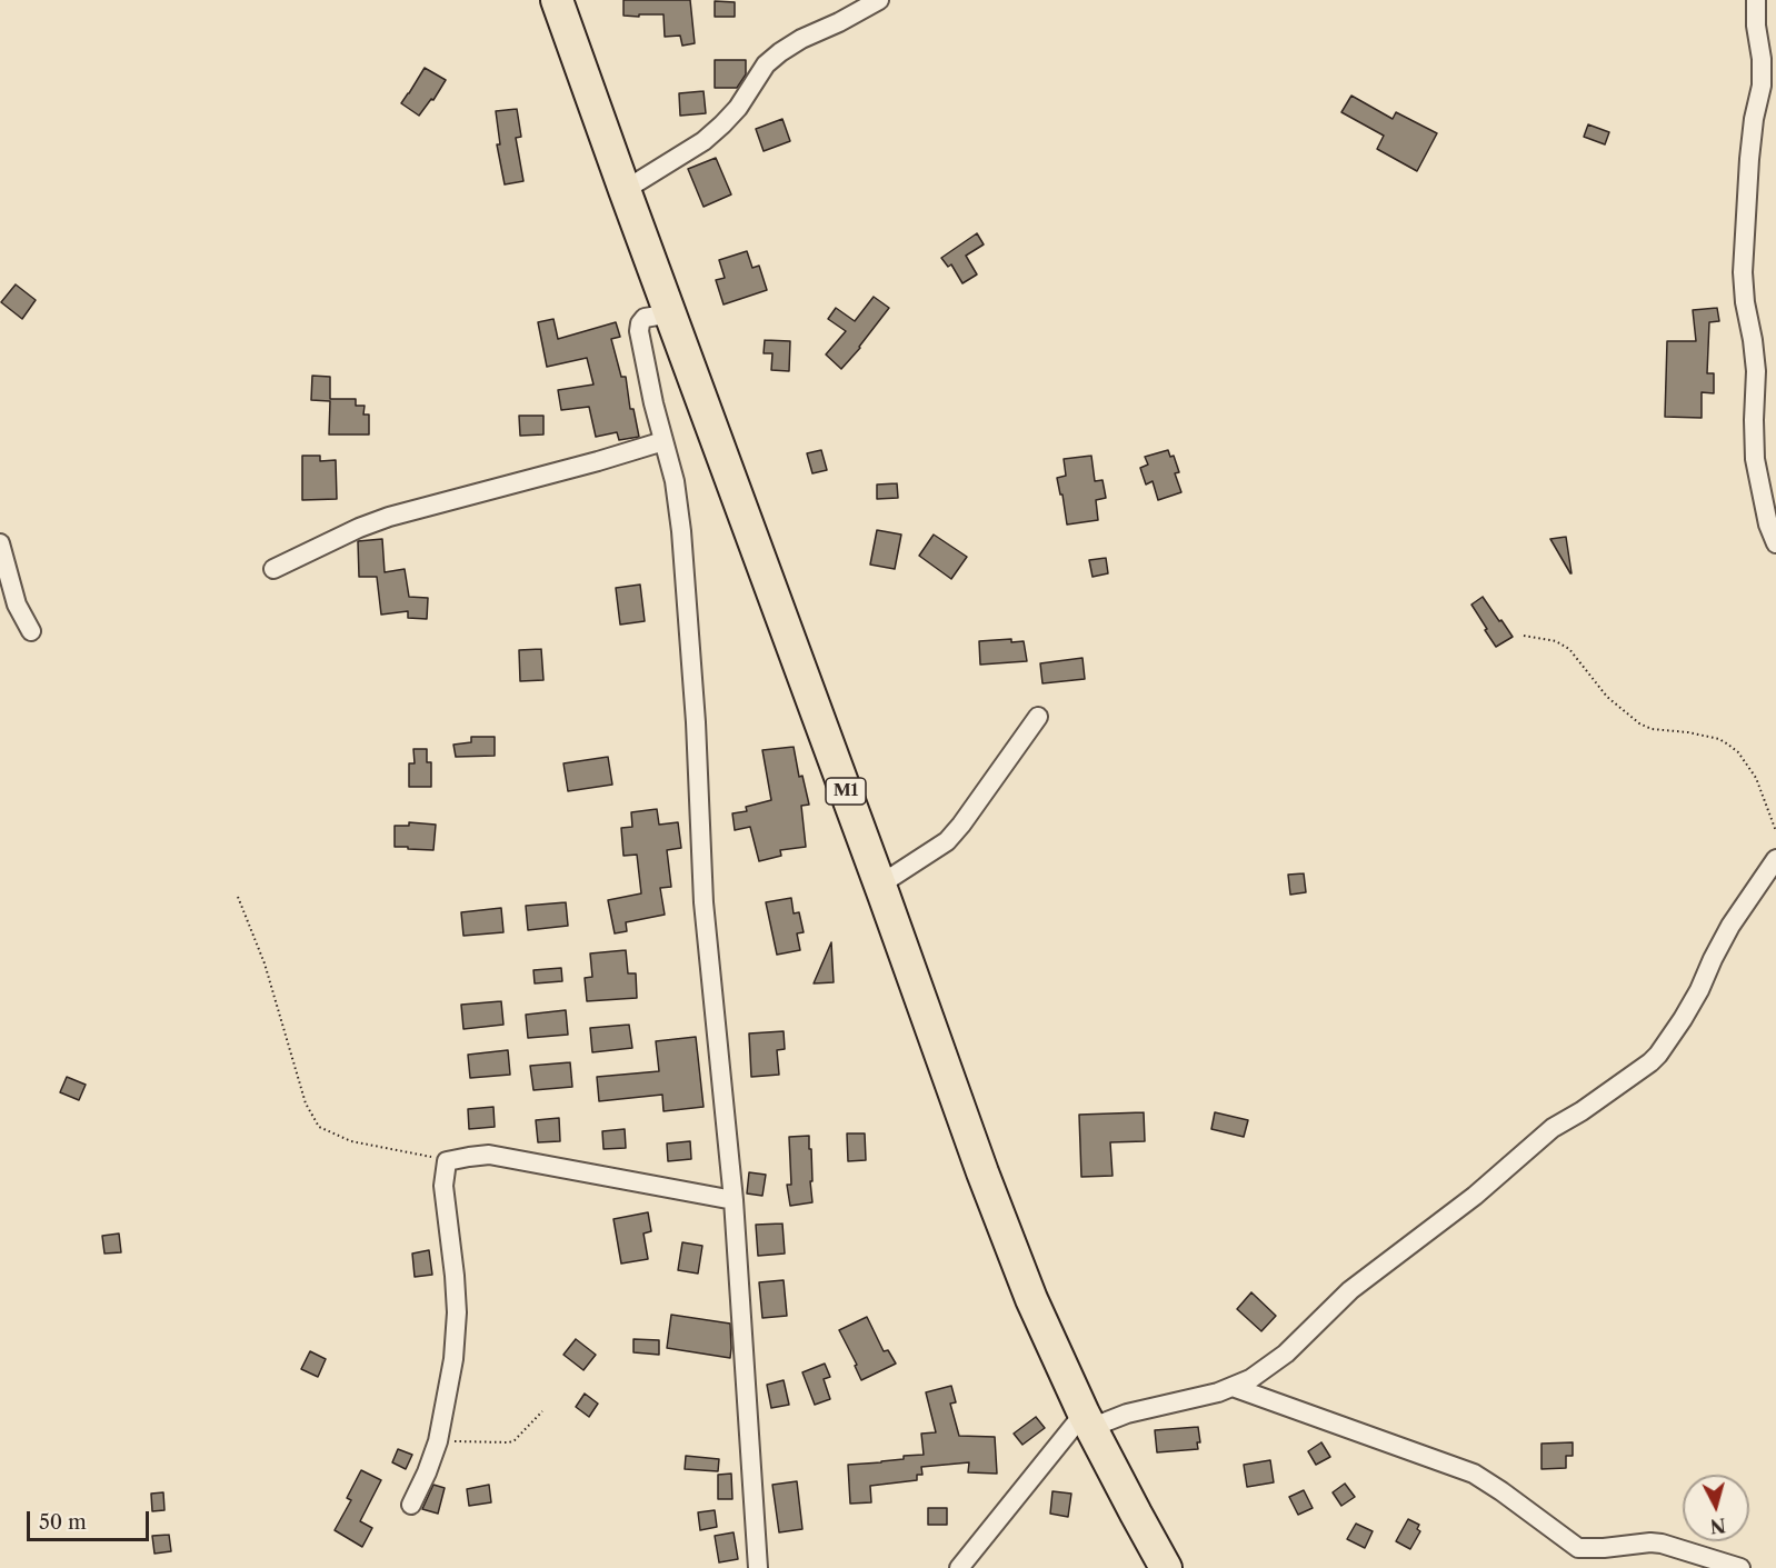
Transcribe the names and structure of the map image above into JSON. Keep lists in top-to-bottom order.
{
  "streets": {
    "highway": ["M1"]
  },
  "scale_bar": "50 m",
  "north": "bottom"
}
